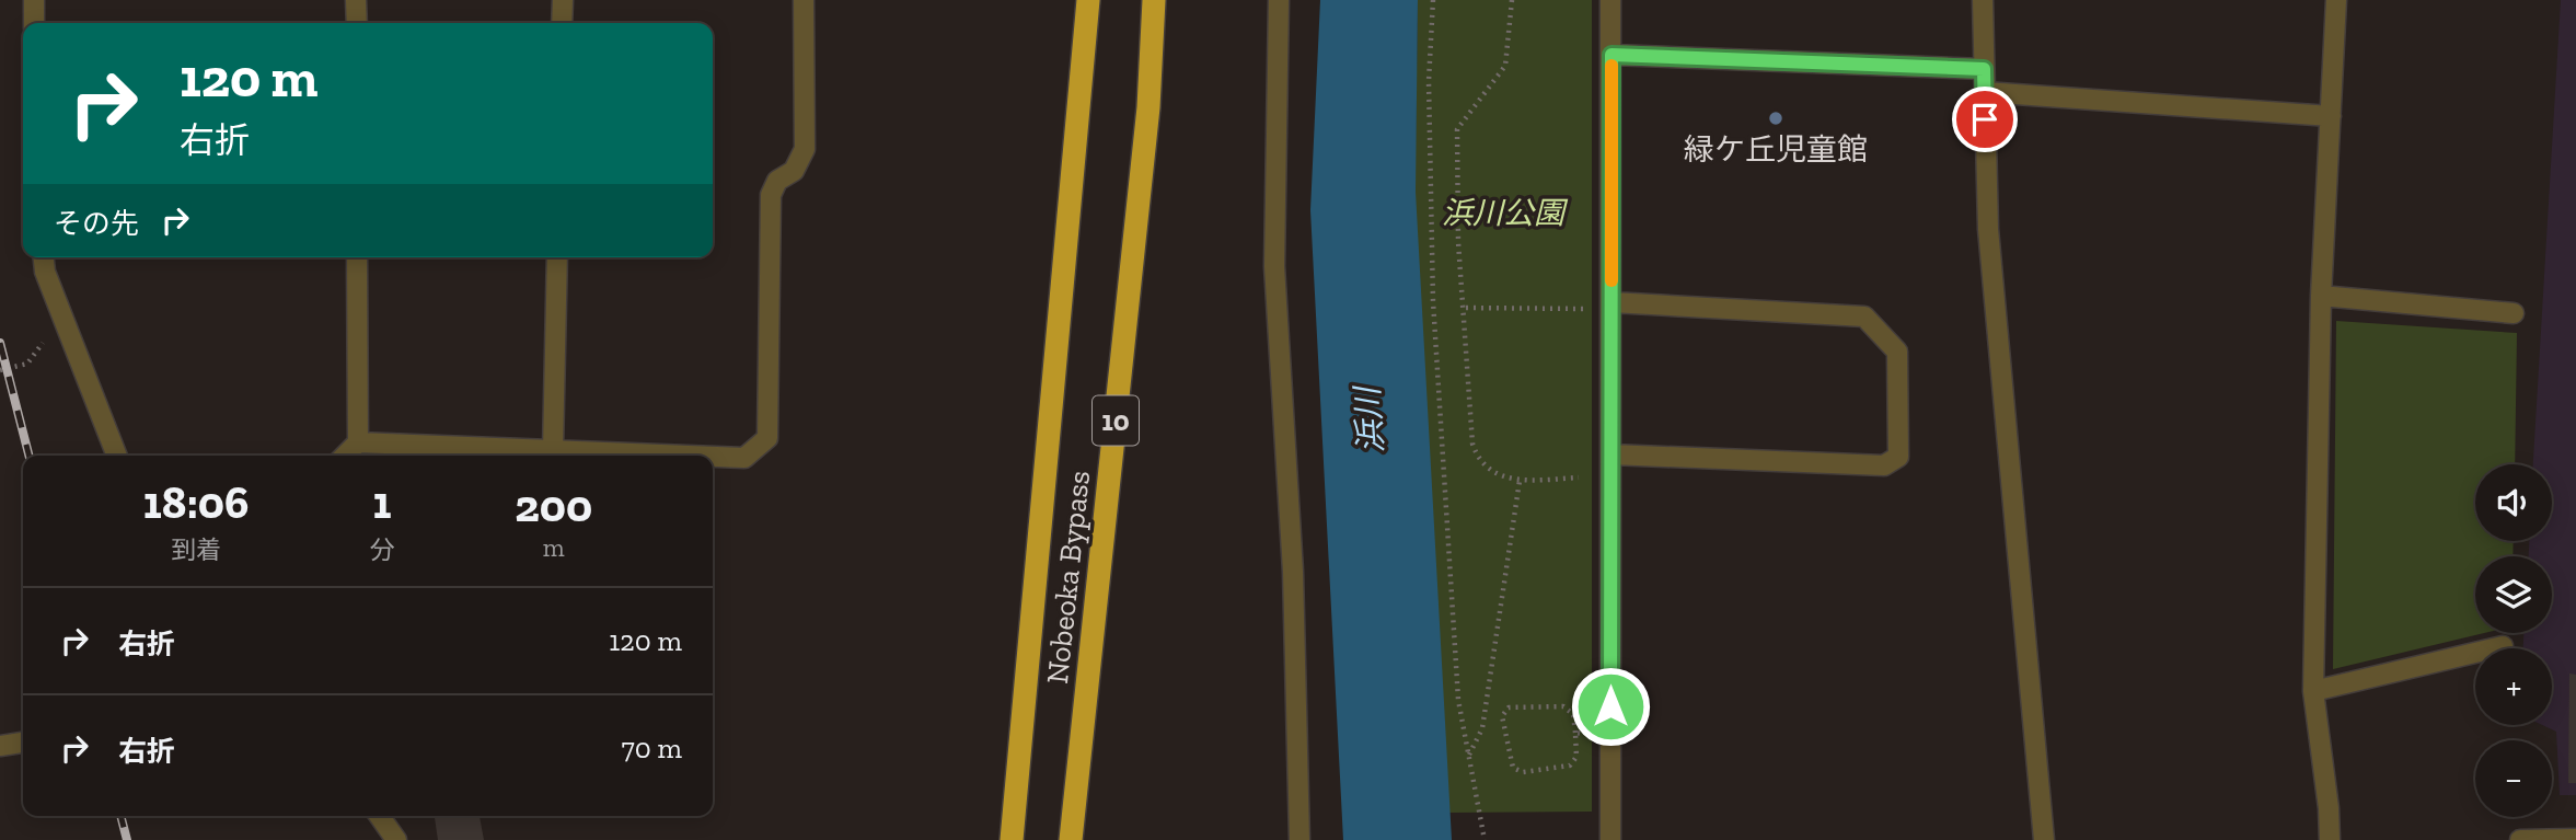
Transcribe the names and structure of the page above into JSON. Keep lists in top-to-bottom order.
{
  "streets": {
    "highway": ["10", "Nobeoka Bypass"]
  },
  "water": ["浜川"],
  "parks": ["浜川公園"],
  "places": ["緑ケ丘児童館"],
  "page": {
    "turn": ["120 m", "右折"],
    "then": "その先",
    "eta": [
      "18:06",
      "到着",
      "1",
      "分",
      "200",
      "m"
    ],
    "map_buttons": ["+", "−"],
    "list": [
      {
        "name": "右折",
        "value": "120 m"
      },
      {
        "name": "右折",
        "value": "70 m"
      }
    ]
  }
}
